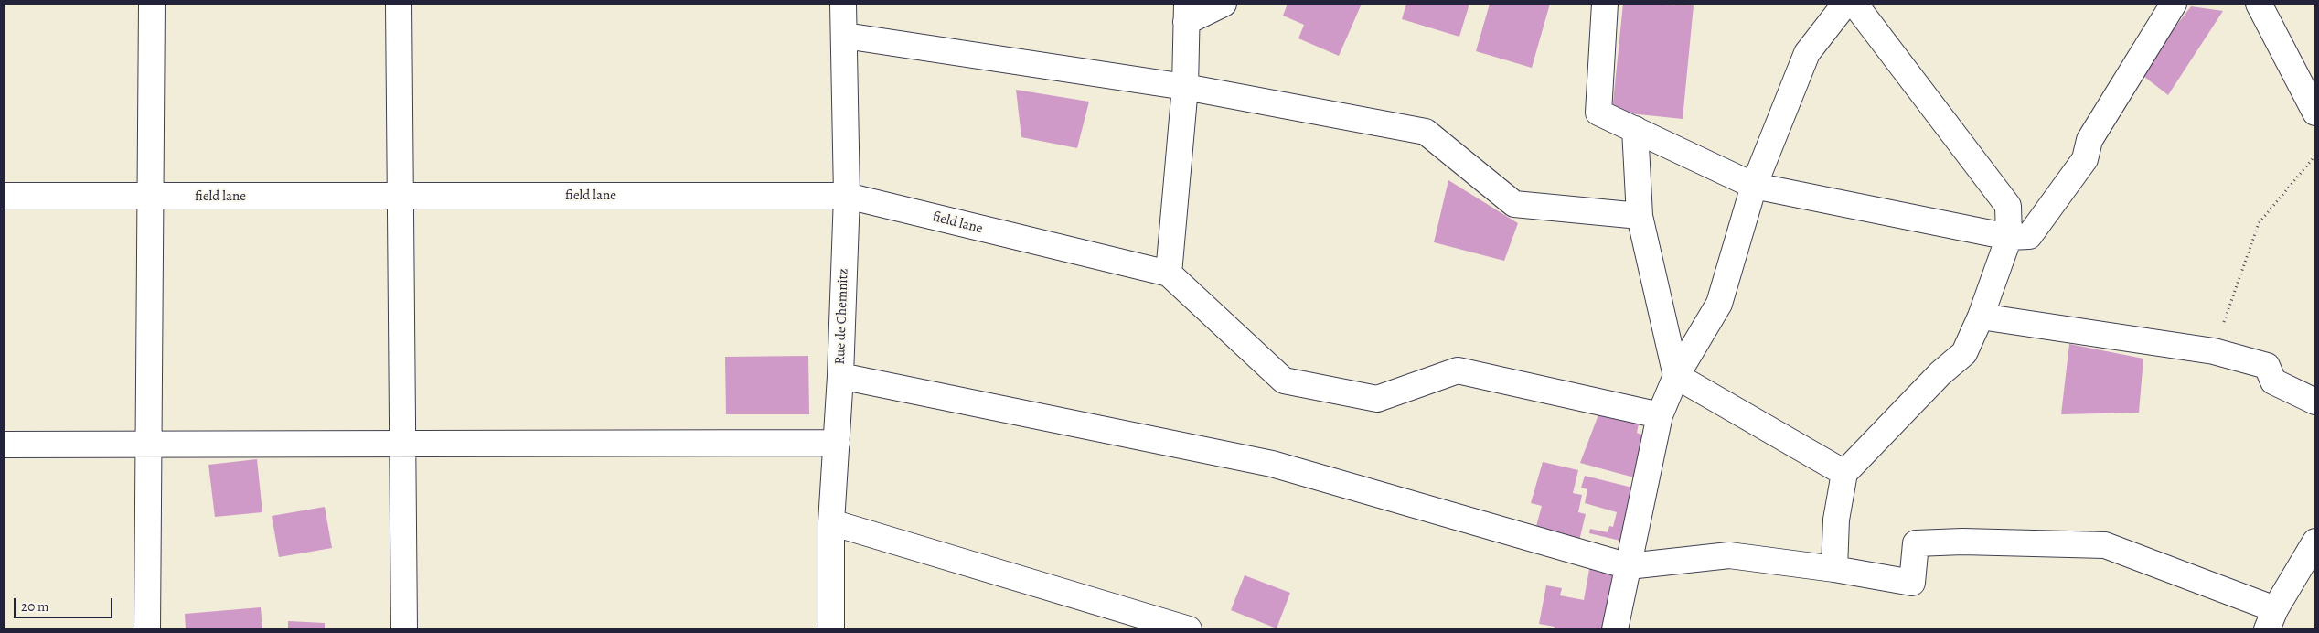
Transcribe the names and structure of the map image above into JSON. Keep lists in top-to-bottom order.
{
  "streets": {
    "street": ["field lane", "Rue de Chemnitz"]
  },
  "crossings": [
    ["field lane", "Rue de Chemnitz"]
  ],
  "scale_bar": "20 m"
}
